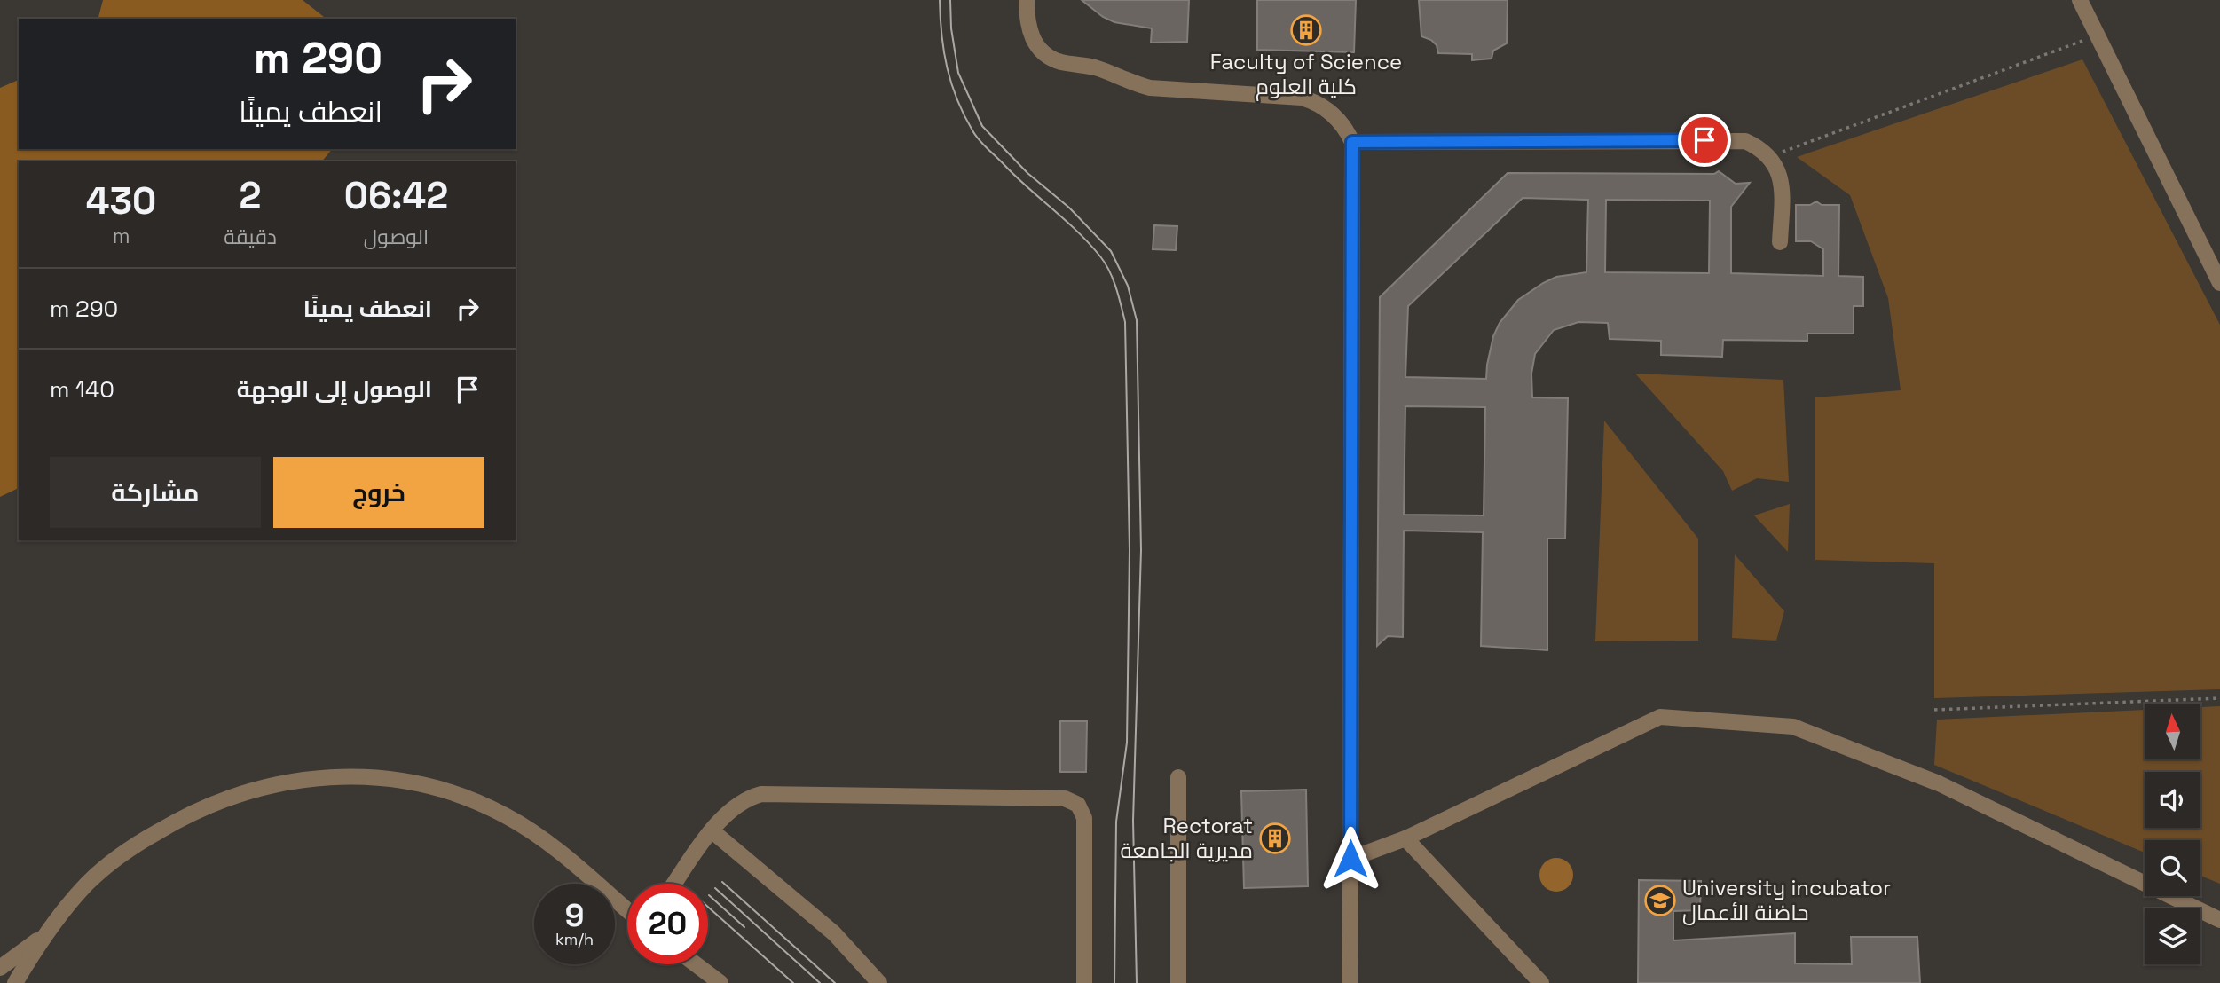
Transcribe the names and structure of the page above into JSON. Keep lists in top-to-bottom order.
{
  "places": {
    "building": ["Faculty of Science كلية العلوم", "Rectorat مديرية الجامعة"],
    "school or university": ["University incubator حاضنة الأعمال"]
  },
  "north": "top",
  "page": {
    "turn": ["290 m", "انعطف يمينًا"],
    "eta": [
      "06:42",
      "الوصول",
      "2",
      "دقيقة",
      "430",
      "m"
    ],
    "list": [
      {
        "name": "انعطف يمينًا",
        "value": "290 m"
      },
      {
        "name": "الوصول إلى الوجهة",
        "value": "140 m"
      }
    ],
    "buttons": ["خروج", "مشاركة"],
    "speed": "9 km/h",
    "limit": "20"
  }
}
